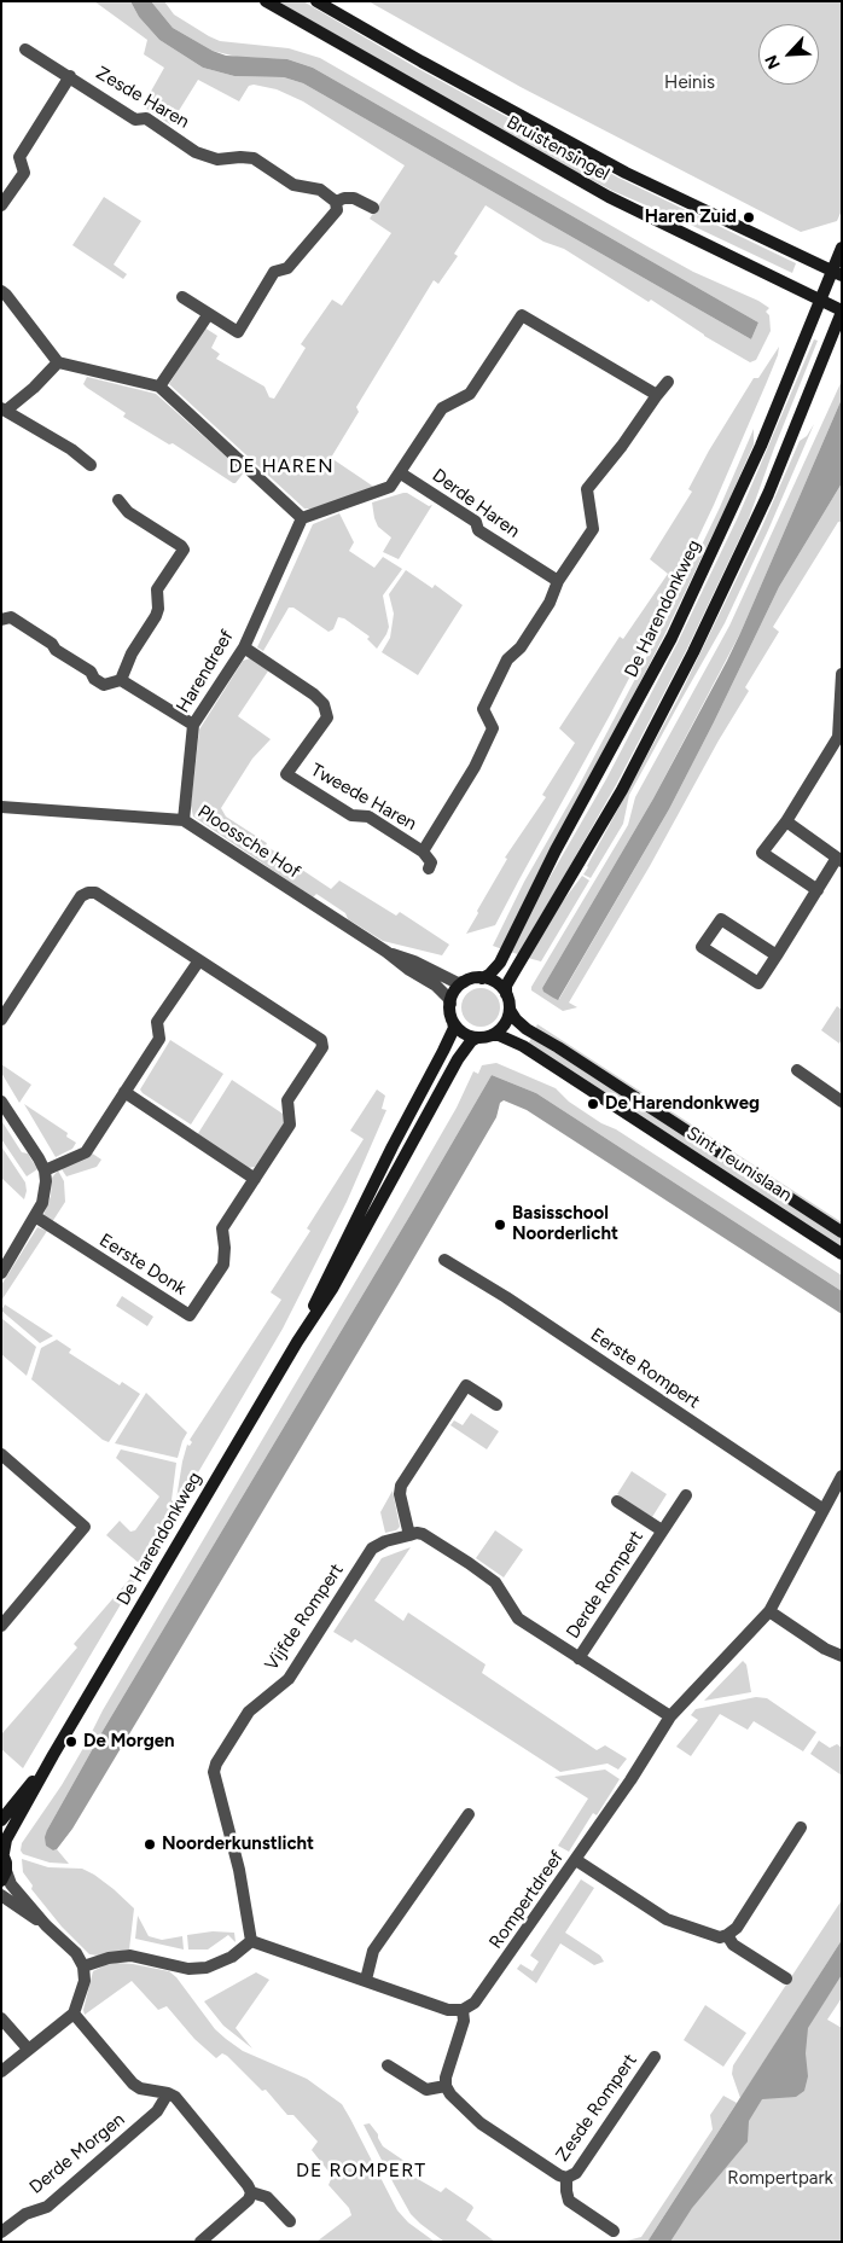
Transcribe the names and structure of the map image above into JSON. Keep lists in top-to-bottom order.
{
  "streets": {
    "main road": ["Bruistensingel", "De Harendonkweg", "Sint Teunislaan"],
    "street": [
      "Zesde Haren",
      "Derde Haren",
      "Harendreef",
      "Tweede Haren",
      "Ploossche Hof",
      "Eerste Donk",
      "Eerste Rompert",
      "Derde Rompert",
      "Vijfde Rompert",
      "Rompertdreef",
      "Zesde Rompert",
      "Derde Morgen"
    ]
  },
  "crossings": [
    ["Bruistensingel", "De Harendonkweg"],
    ["Derde Haren", "Tweede Haren"],
    ["De Harendonkweg", "Ploossche Hof"],
    ["De Harendonkweg", "Sint Teunislaan"],
    ["Harendreef", "Tweede Haren"],
    ["Harendreef", "Ploossche Hof"],
    ["Ploossche Hof", "Sint Teunislaan"],
    ["Eerste Rompert", "Rompertdreef"],
    ["Derde Rompert", "Vijfde Rompert"],
    ["Derde Rompert", "Rompertdreef"]
  ],
  "districts": ["DE HAREN", "DE ROMPERT"],
  "parks": ["Heinis", "Rompertpark"],
  "places": [
    "Haren Zuid",
    "De Harendonkweg",
    "Basisschool Noorderlicht",
    "De Morgen",
    "Noorderkunstlicht"
  ],
  "north": "bottom left"
}
